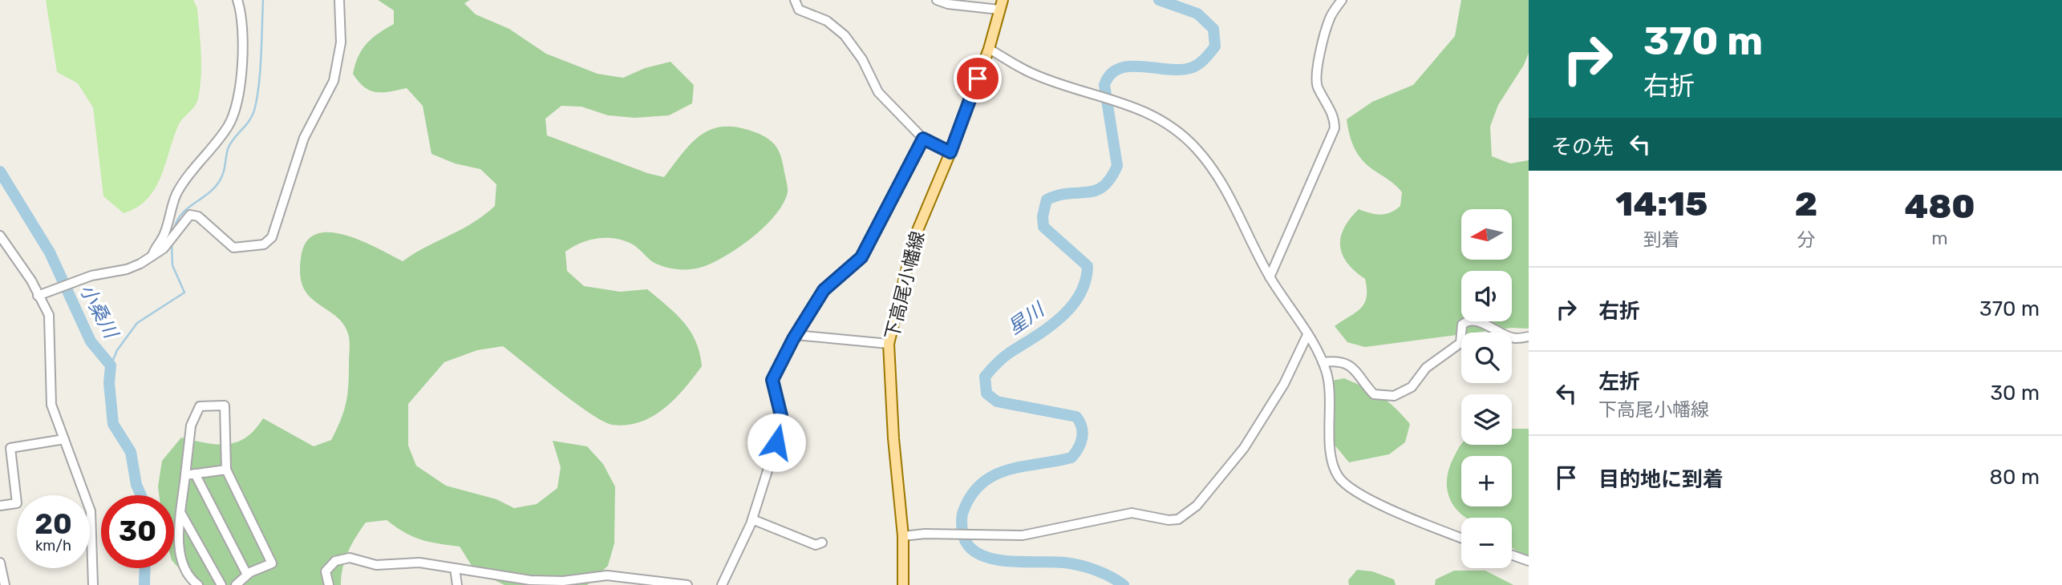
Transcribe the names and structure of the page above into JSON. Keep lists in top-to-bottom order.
{
  "streets": {
    "main road": ["下高尾小幡線"]
  },
  "water": ["小桑川", "星川"],
  "north": "left",
  "page": {
    "turn": ["370 m", "右折"],
    "then": "その先",
    "eta": [
      "14:15",
      "到着",
      "2",
      "分",
      "480",
      "m"
    ],
    "map_buttons": ["+", "−"],
    "list": [
      {
        "name": "右折",
        "value": "370 m"
      },
      {
        "name": "左折",
        "note": "下高尾小幡線",
        "value": "30 m"
      },
      {
        "name": "目的地に到着",
        "value": "80 m"
      }
    ],
    "speed": "20 km/h",
    "limit": "30"
  }
}
